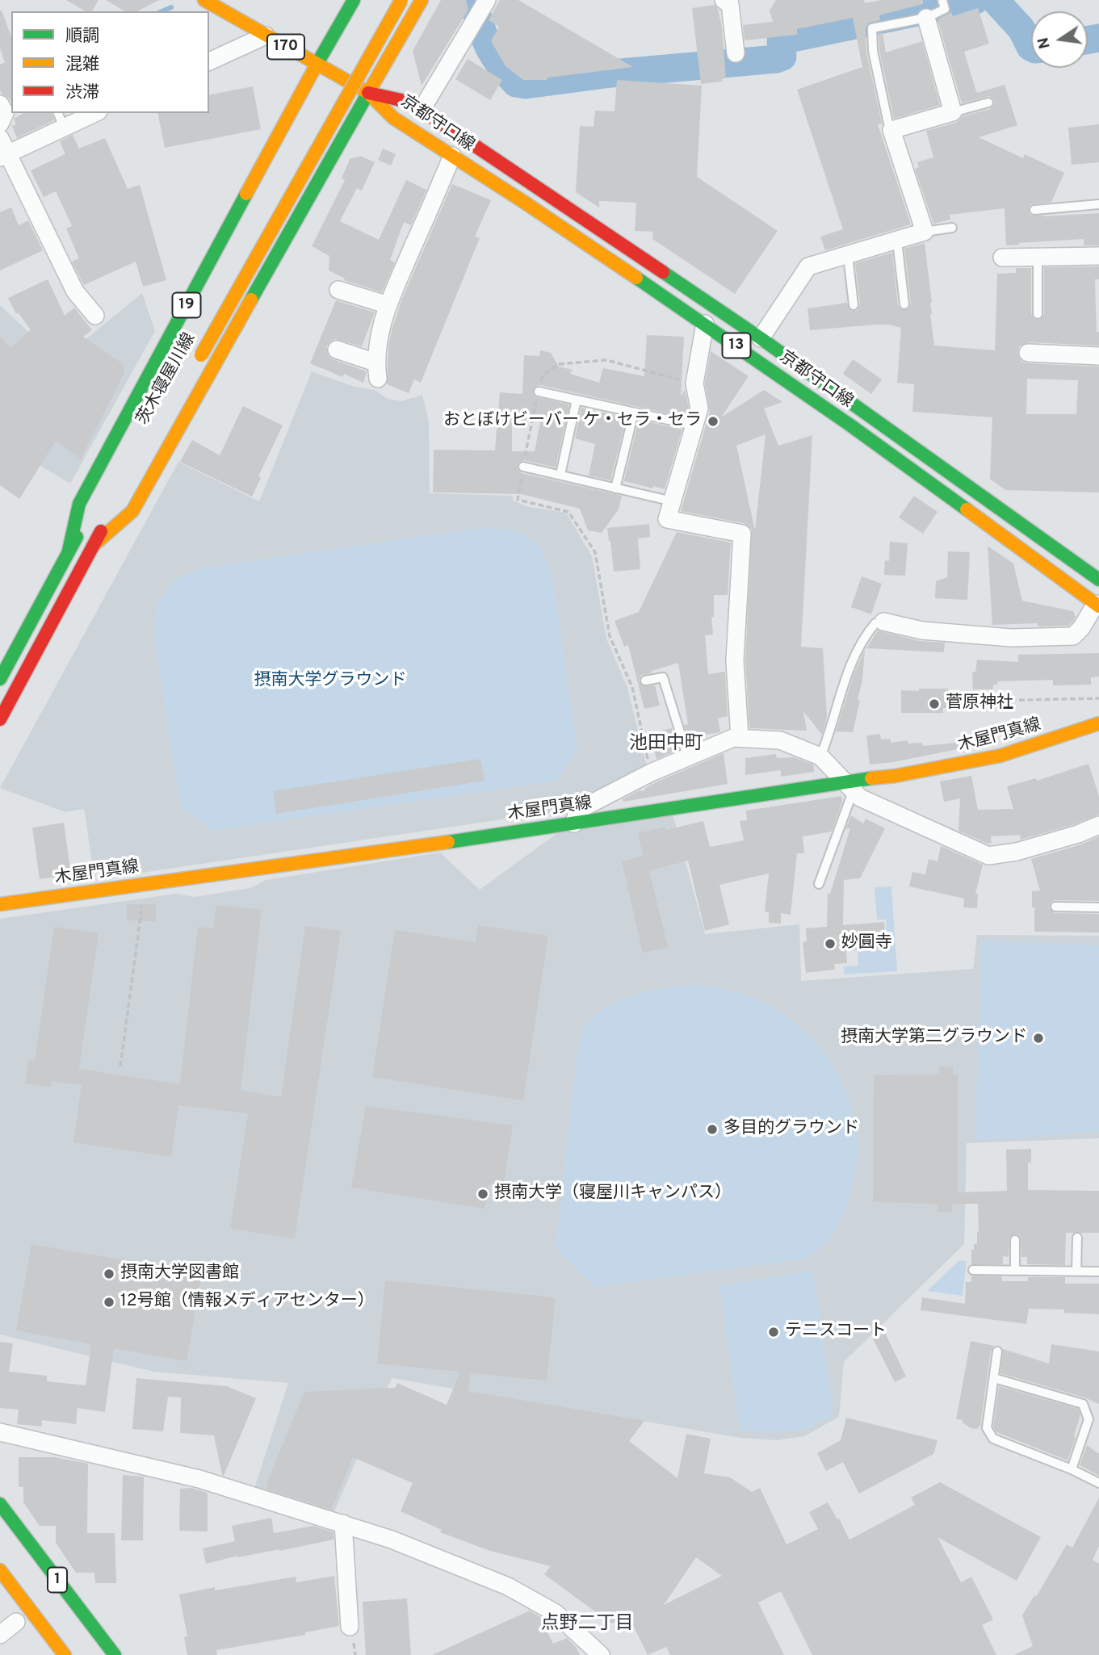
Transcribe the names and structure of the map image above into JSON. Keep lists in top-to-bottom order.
{
  "streets": {
    "main road": [
      "170",
      "京都守口線",
      "19",
      "13",
      "茨木寝屋川線",
      "木屋門真線",
      "1"
    ]
  },
  "crossings": [
    ["170", "京都守口線"],
    ["170", "19"]
  ],
  "districts": ["池田中町", "点野二丁目"],
  "parks": ["摂南大学グラウンド"],
  "places": [
    "おとぼけビーバー ケ・セラ・セラ",
    "菅原神社",
    "妙圓寺",
    "摂南大学第二グラウンド",
    "多目的グラウンド",
    "摂南大学（寝屋川キャンパス）",
    "摂南大学図書館",
    "12号館（情報メディアセンター）",
    "テニスコート"
  ],
  "legend": ["順調", "混雑", "渋滞"],
  "north": "left"
}
